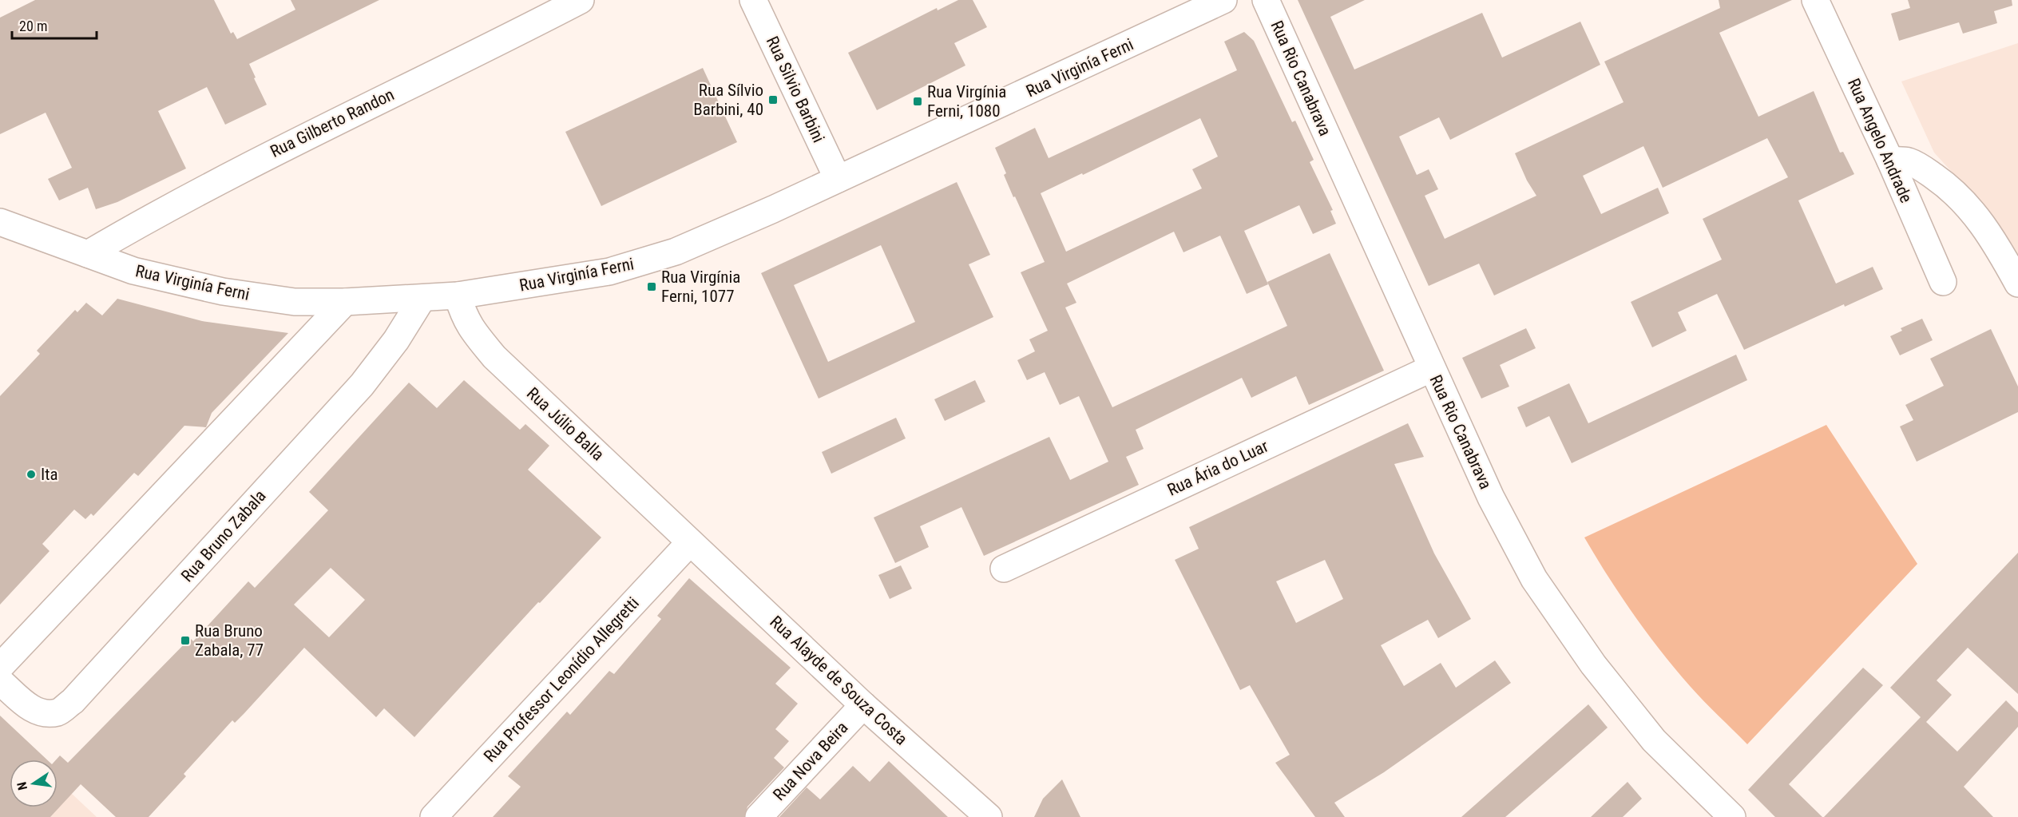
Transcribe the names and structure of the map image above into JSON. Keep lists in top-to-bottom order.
{
  "streets": {
    "street": [
      "Rua Virginía Ferni",
      "Rua Rio Canabrava",
      "Rua Silvio Barbini",
      "Rua Gilberto Randon",
      "Rua Angelo Andrade",
      "Rua Júlio Balla",
      "Rua Ária do Luar",
      "Rua Bruno Zabala",
      "Rua Professor Leonídio Allegretti",
      "Rua Alayde de Souza Costa",
      "Rua Nova Beira"
    ]
  },
  "crossings": [
    ["Rua Virginía Ferni", "Rua Silvio Barbini"],
    ["Rua Virginía Ferni", "Rua Gilberto Randon"],
    ["Rua Virginía Ferni", "Rua Júlio Balla"],
    ["Rua Virginía Ferni", "Rua Bruno Zabala"],
    ["Rua Rio Canabrava", "Rua Ária do Luar"],
    ["Rua Júlio Balla", "Rua Professor Leonídio Allegretti"],
    ["Rua Júlio Balla", "Rua Alayde de Souza Costa"],
    ["Rua Professor Leonídio Allegretti", "Rua Alayde de Souza Costa"],
    ["Rua Alayde de Souza Costa", "Rua Nova Beira"]
  ],
  "places": {
    "transit": [
      "Rua Sílvio Barbini, 40",
      "Rua Virgínia Ferni, 1080",
      "Rua Virgínia Ferni, 1077",
      "Rua Bruno Zabala, 77"
    ],
    "other": ["Ita"]
  },
  "scale_bar": "20 m",
  "north": "left"
}
